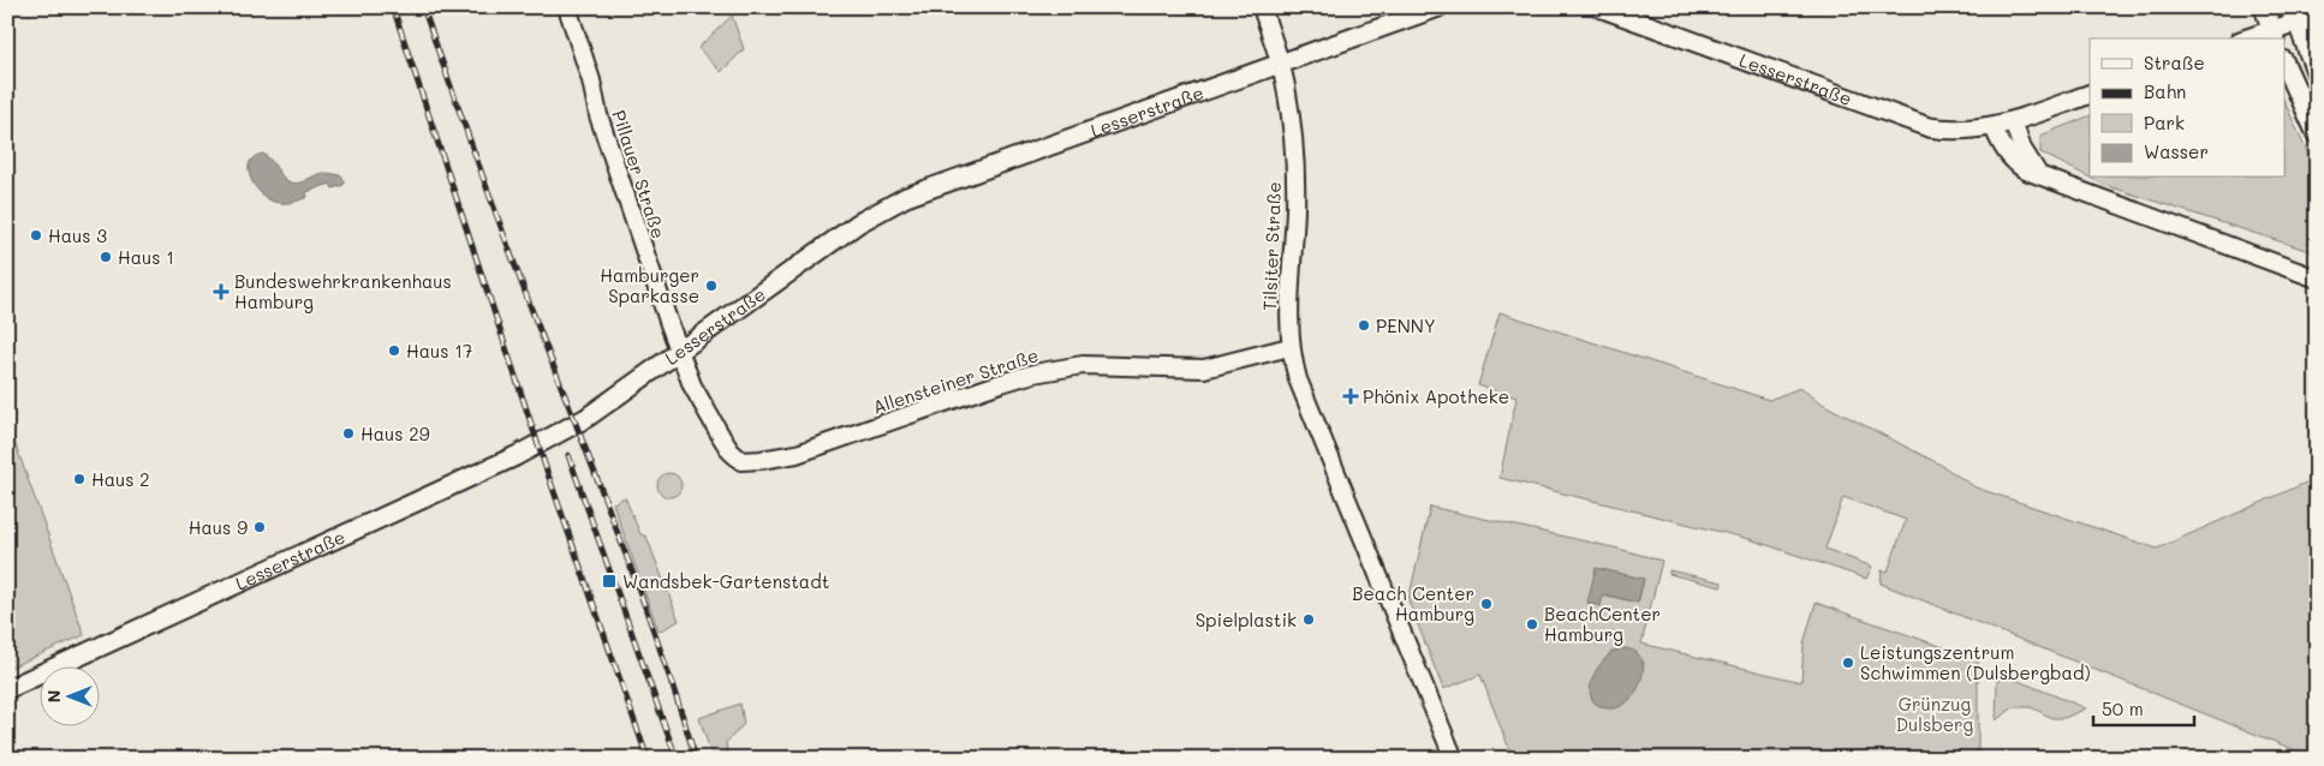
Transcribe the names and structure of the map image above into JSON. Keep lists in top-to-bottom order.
{
  "streets": {
    "main road": ["Lesserstraße"],
    "street": ["Pillauer Straße", "Tilsiter Straße", "Allensteiner Straße"]
  },
  "crossings": [
    ["Lesserstraße", "Pillauer Straße"],
    ["Lesserstraße", "Tilsiter Straße"],
    ["Pillauer Straße", "Allensteiner Straße"],
    ["Tilsiter Straße", "Allensteiner Straße"]
  ],
  "parks": ["Grünzug Dulsberg"],
  "places": {
    "other": [
      "Haus 3",
      "Haus 1",
      "Hamburger Sparkasse",
      "PENNY",
      "Haus 17",
      "Haus 29",
      "Haus 2",
      "Haus 9",
      "Beach Center Hamburg",
      "Spielplastik",
      "BeachCenter Hamburg",
      "Leistungszentrum Schwimmen (Dulsbergbad)"
    ],
    "health": ["Bundeswehrkrankenhaus Hamburg", "Phönix Apotheke"],
    "transit": ["Wandsbek-Gartenstadt"]
  },
  "legend": [
    "Straße",
    "Bahn",
    "Park",
    "Wasser"
  ],
  "scale_bar": "50 m",
  "north": "left"
}
